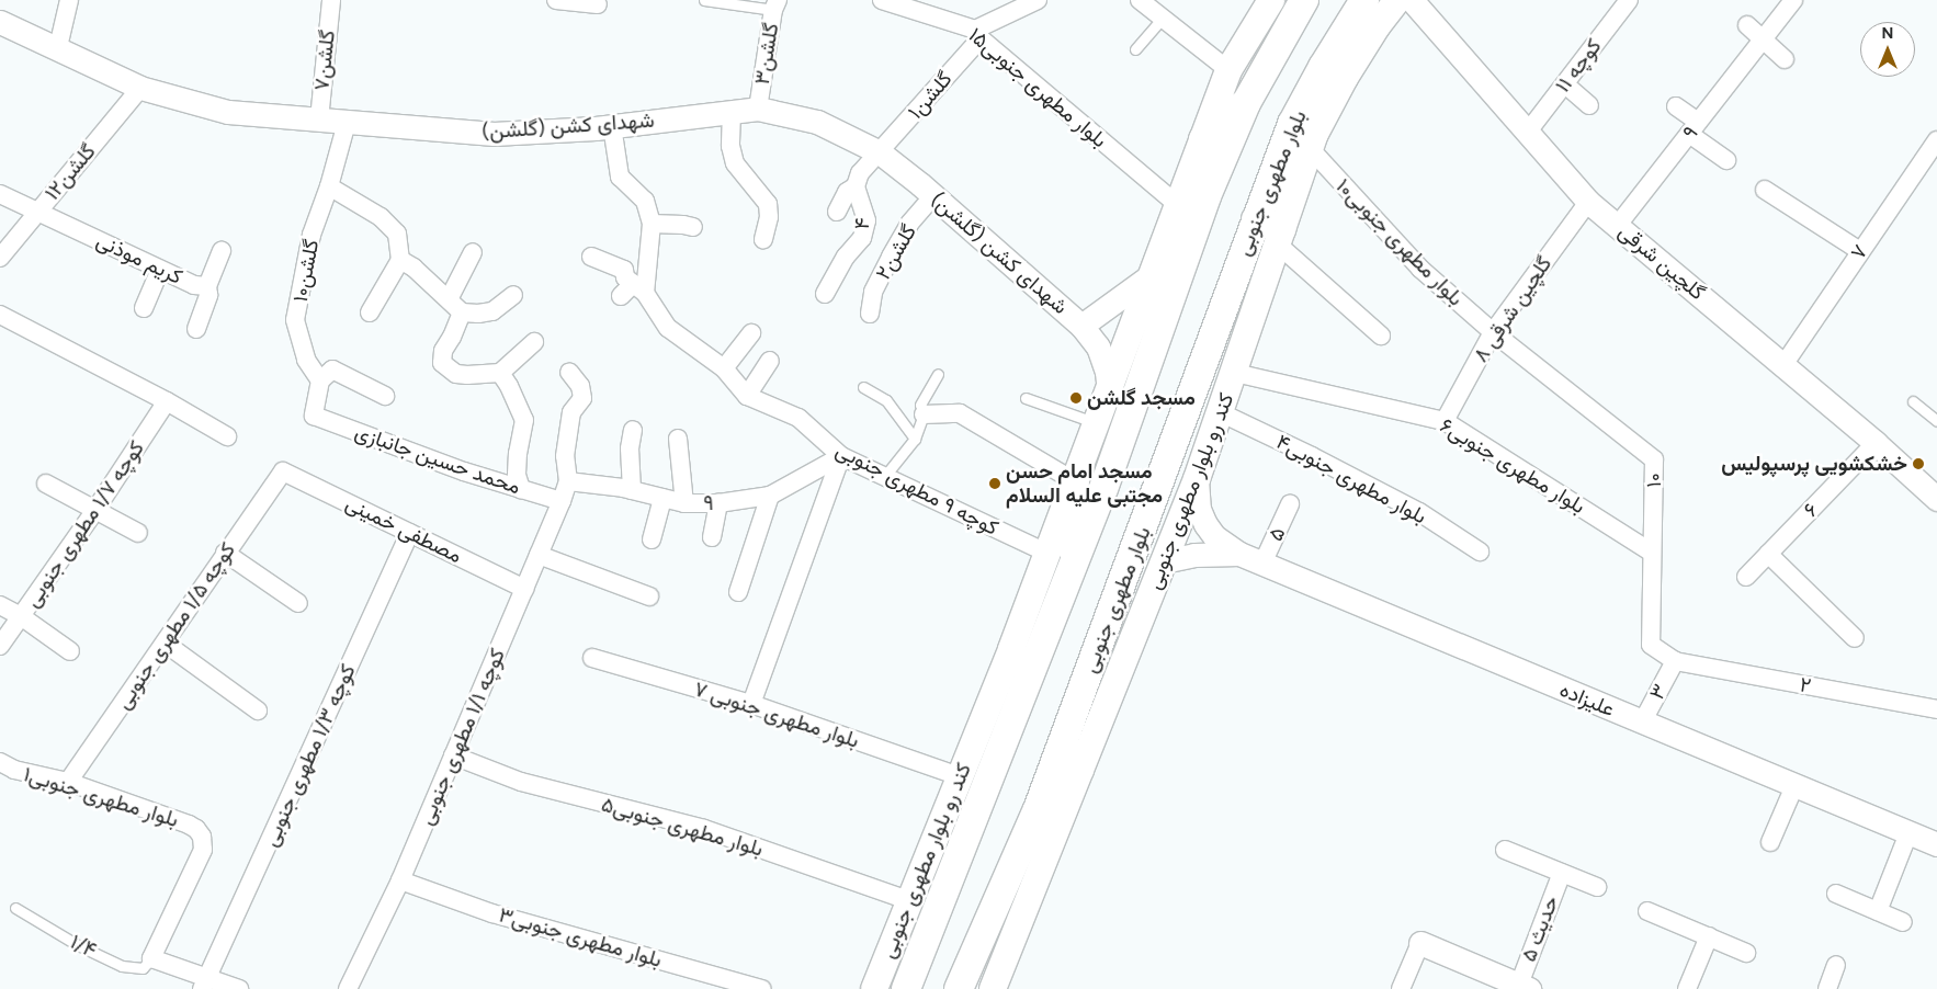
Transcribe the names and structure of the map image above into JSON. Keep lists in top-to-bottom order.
{
  "streets": {
    "main road": ["بلوار مطهری جنوبی", "کند رو بلوار مطهری جنوبی"],
    "street": [
      "گلشن۳",
      "گلشن۷",
      "کوچه ۱۱",
      "بلوار مطهری جنوبی۱۵",
      "گلشن۱",
      "شهدای کشن (گلشن)",
      "۹",
      "گلشن۱۲",
      "۴",
      "بلوار مطهری جنوبی۱۰",
      "گلشن۲",
      "۷",
      "کریم موذنی",
      "گلچین شرقی",
      "گلشن۱۰",
      "۸ گلچین شرقی",
      "محمد حسین جانبازی",
      "بلوار مطهری جنوبی۶",
      "بلوار مطهری جنوبی۴",
      "۱۰",
      "کوچه ۹ مطهری جنوبی",
      "۶",
      "کوچه ۱/۷ مطهری جنوبی",
      "مصطفی خمینی",
      "۵",
      "کوچه ۱/۵ مطهری جنوبی",
      "۲",
      "۳",
      "علیزاده",
      "۷ بلوار مطهری جنوبی",
      "کوچه ۱/۱ مطهری جنوبی",
      "کوچه ۱/۳ مطهری جنوبی",
      "۱بلوار مطهری جنوبی",
      "۵بلوار مطهری جنوبی",
      "حدیث ۵",
      "بلوار مطهری جنوبی۳"
    ],
    "lane": ["۱/۴"]
  },
  "crossings": [
    ["گلشن۳", "شهدای کشن (گلشن)"],
    ["گلشن۷", "شهدای کشن (گلشن)"],
    ["کوچه ۱۱", "گلچین شرقی"],
    ["بلوار مطهری جنوبی۱۵", "گلشن۱"],
    ["بلوار مطهری جنوبی۱۵", "کند رو بلوار مطهری جنوبی"],
    ["گلشن۱", "شهدای کشن (گلشن)"],
    ["شهدای کشن (گلشن)", "گلشن۱۲"],
    ["شهدای کشن (گلشن)", "گلشن۲"],
    ["شهدای کشن (گلشن)", "گلشن۱۰"],
    ["شهدای کشن (گلشن)", "کند رو بلوار مطهری جنوبی"],
    ["۹", "گلچین شرقی"],
    ["۹", "کوچه ۹ مطهری جنوبی"],
    ["۹", "کوچه ۱/۱ مطهری جنوبی"],
    ["گلشن۱۲", "کریم موذنی"],
    ["بلوار مطهری جنوبی", "کند رو بلوار مطهری جنوبی"],
    ["بلوار مطهری جنوبی۱۰", "۸ گلچین شرقی"],
    ["بلوار مطهری جنوبی۱۰", "۱۰"],
    ["بلوار مطهری جنوبی۱۰", "کند رو بلوار مطهری جنوبی"],
    ["۷", "گلچین شرقی"],
    ["گلچین شرقی", "۸ گلچین شرقی"],
    ["گلچین شرقی", "۶"],
    ["گلشن۱۰", "محمد حسین جانبازی"],
    ["۸ گلچین شرقی", "بلوار مطهری جنوبی۶"],
    ["۸ گلچین شرقی", "۱۰"],
    ["محمد حسین جانبازی", "کوچه ۱/۱ مطهری جنوبی"],
    ["بلوار مطهری جنوبی۶", "۱۰"],
    ["بلوار مطهری جنوبی۶", "کند رو بلوار مطهری جنوبی"],
    ["بلوار مطهری جنوبی۴", "کند رو بلوار مطهری جنوبی"],
    ["۱۰", "۲"],
    ["۱۰", "۳"],
    ["کوچه ۹ مطهری جنوبی", "کند رو بلوار مطهری جنوبی"],
    ["کند رو بلوار مطهری جنوبی", "علیزاده"],
    ["کند رو بلوار مطهری جنوبی", "۷ بلوار مطهری جنوبی"],
    ["کند رو بلوار مطهری جنوبی", "۵بلوار مطهری جنوبی"],
    ["مصطفی خمینی", "کوچه ۱/۵ مطهری جنوبی"],
    ["مصطفی خمینی", "کوچه ۱/۱ مطهری جنوبی"],
    ["مصطفی خمینی", "کوچه ۱/۳ مطهری جنوبی"],
    ["۵", "علیزاده"],
    ["کوچه ۱/۵ مطهری جنوبی", "۱بلوار مطهری جنوبی"],
    ["۲", "۳"],
    ["۳", "علیزاده"],
    ["کوچه ۱/۱ مطهری جنوبی", "۵بلوار مطهری جنوبی"],
    ["کوچه ۱/۱ مطهری جنوبی", "بلوار مطهری جنوبی۳"],
    ["۱بلوار مطهری جنوبی", "۱/۴"]
  ],
  "places": ["مسجد گلشن", "خشکشویی پرسپولیس", "مسجد امام حسن مجتبی علیه السلام"],
  "north": "top"
}
